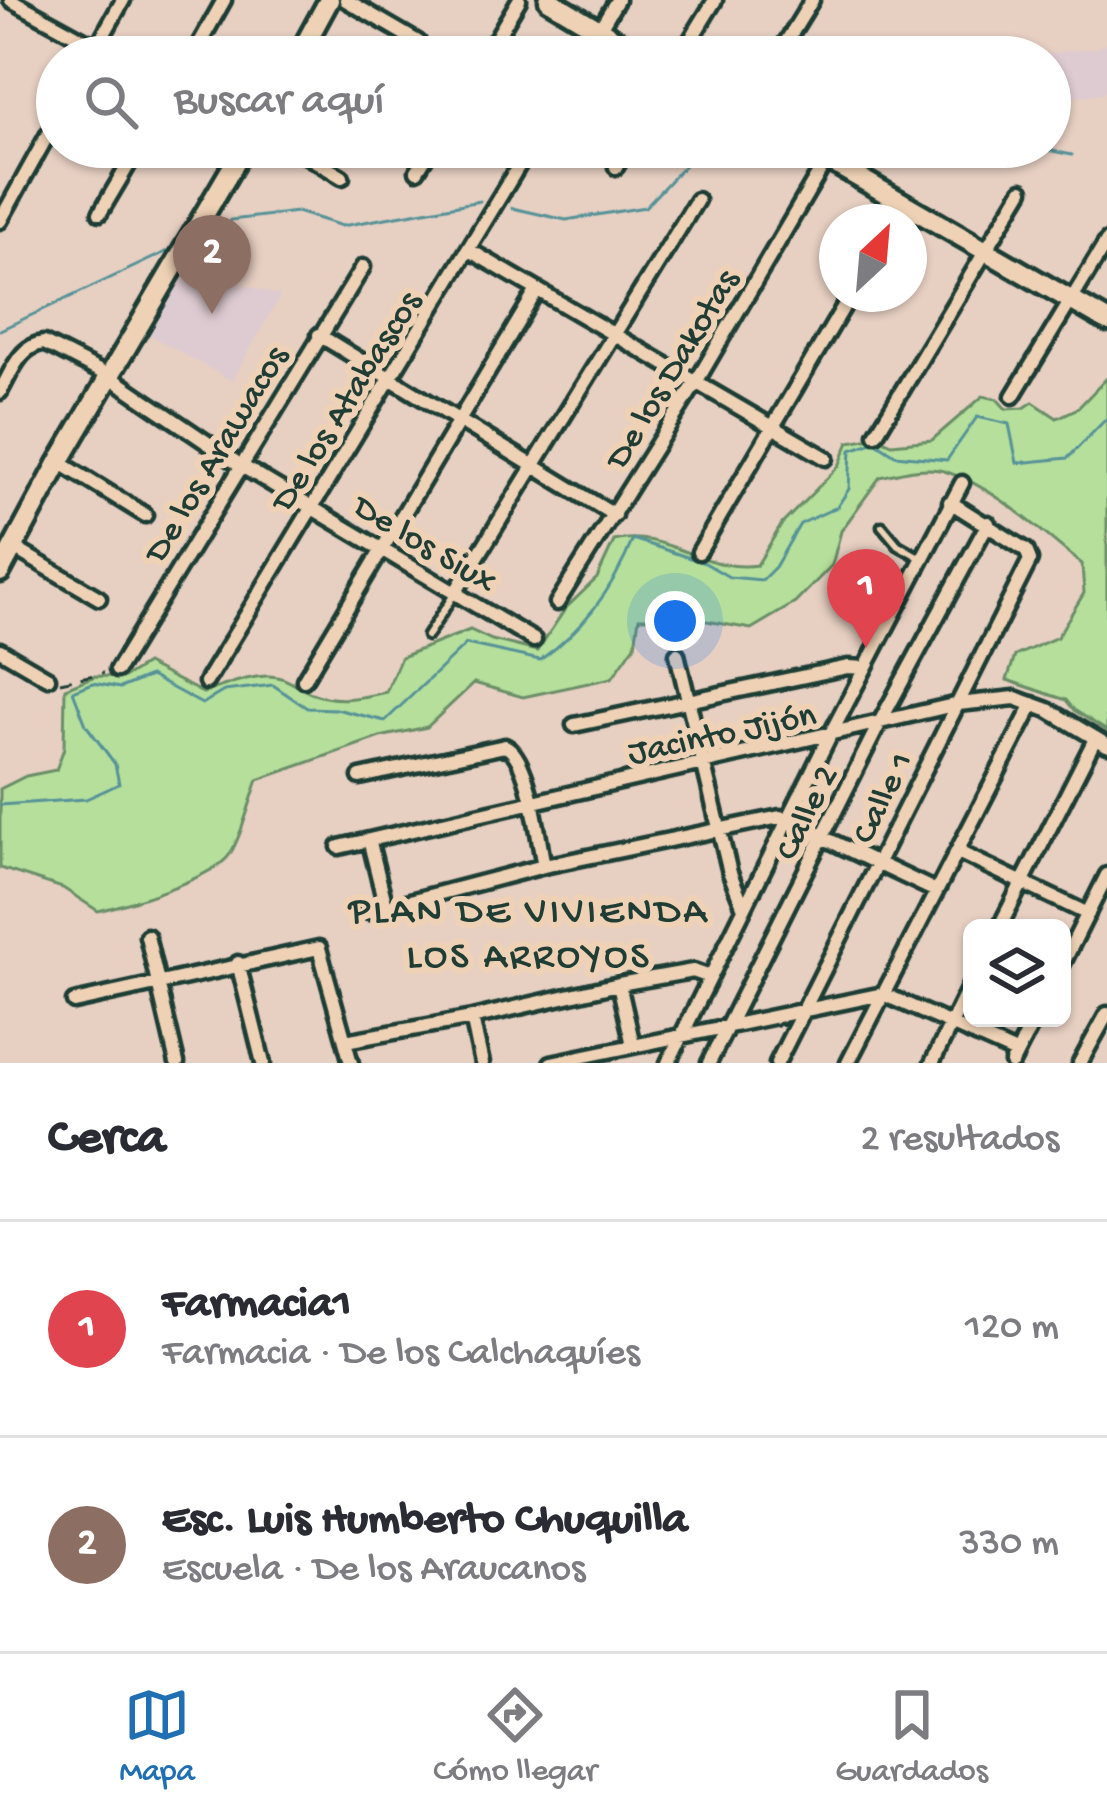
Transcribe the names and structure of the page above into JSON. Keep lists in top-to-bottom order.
{
  "streets": {
    "street": [
      "De los Dakotas",
      "De los Atabascos",
      "De los Arawacos",
      "De los Siux",
      "Jacinto Jijón",
      "Calle 1",
      "Calle 2"
    ]
  },
  "crossings": [
    ["De los Atabascos", "De los Siux"],
    ["De los Arawacos", "De los Siux"],
    ["Jacinto Jijón", "Calle 1"],
    ["Jacinto Jijón", "Calle 2"],
    ["Calle 1", "Calle 2"]
  ],
  "districts": ["PLAN DE VIVIENDA LOS ARROYOS"],
  "north": "top right",
  "page": {
    "search": "Buscar aquí",
    "pins": ["2", "1"],
    "heading": ["Cerca", "2 resultados"],
    "list": [
      {
        "mark": "1",
        "name": "Farmacia1",
        "note": "Farmacia · De los Calchaquíes",
        "value": "120 m"
      },
      {
        "mark": "2",
        "name": "Esc. Luis Humberto Chuquilla",
        "note": "Escuela · De los Araucanos",
        "value": "330 m"
      }
    ],
    "nav": ["Mapa", "Cómo llegar", "Guardados"]
  }
}
